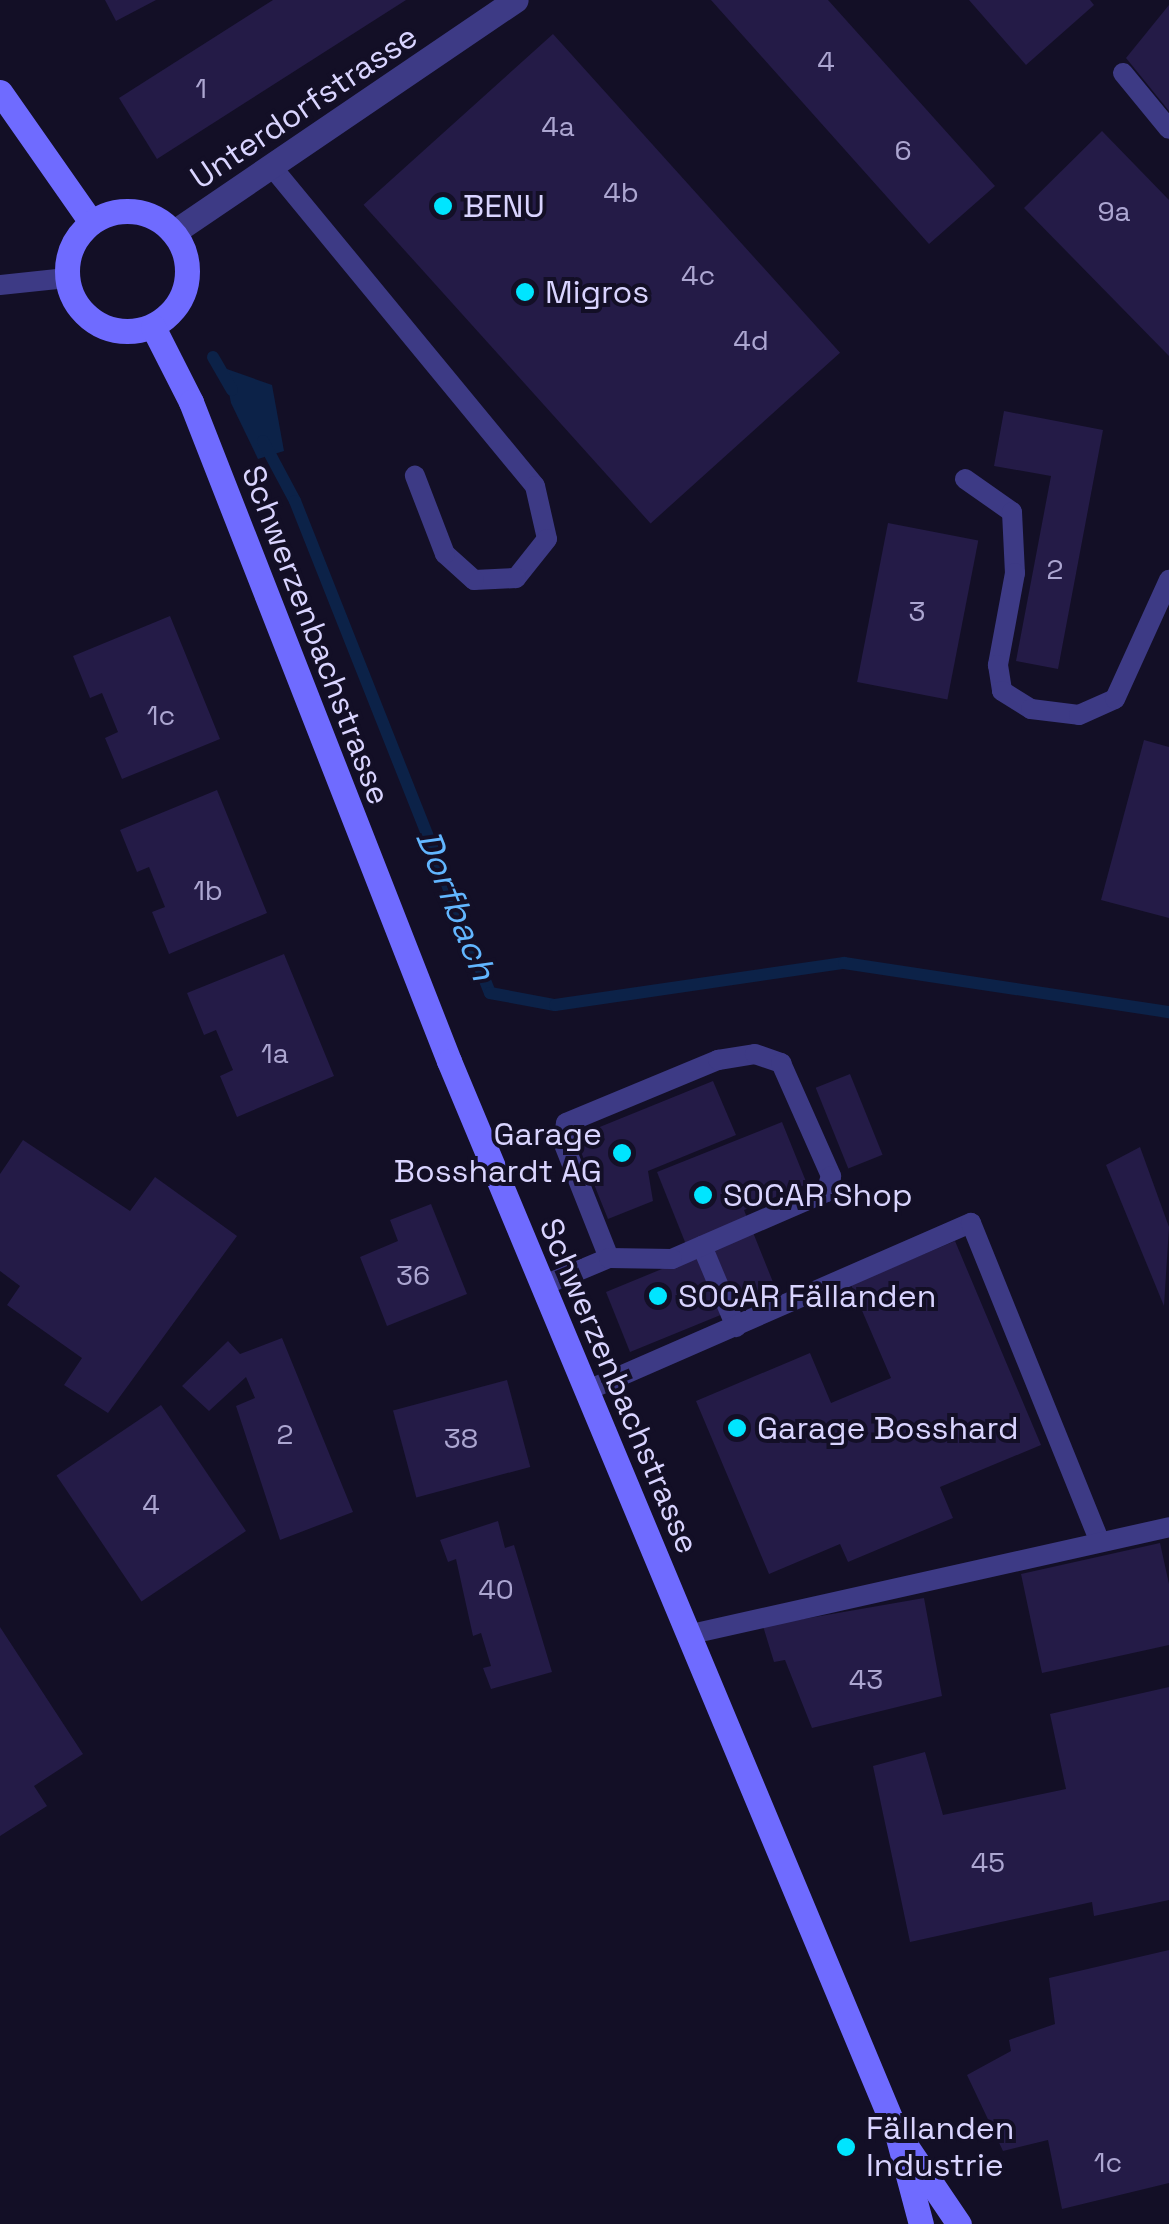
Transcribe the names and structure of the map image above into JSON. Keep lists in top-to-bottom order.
{
  "streets": {
    "main road": ["Schwerzenbachstrasse"],
    "street": ["Unterdorfstrasse"]
  },
  "crossings": [
    ["Unterdorfstrasse", "Schwerzenbachstrasse"]
  ],
  "water": ["Dorfbach"],
  "places": [
    "BENU",
    "Migros",
    "Garage Bosshardt AG",
    "SOCAR Shop",
    "SOCAR Fällanden",
    "Garage Bosshard",
    "Fällanden Industrie"
  ],
  "house_numbers": [
    "4",
    "1",
    "4a",
    "6",
    "4b",
    "9a",
    "4c",
    "4d",
    "2",
    "3",
    "1c",
    "1b",
    "1a",
    "36",
    "2",
    "38",
    "4",
    "40",
    "43",
    "45",
    "1c"
  ]
}
